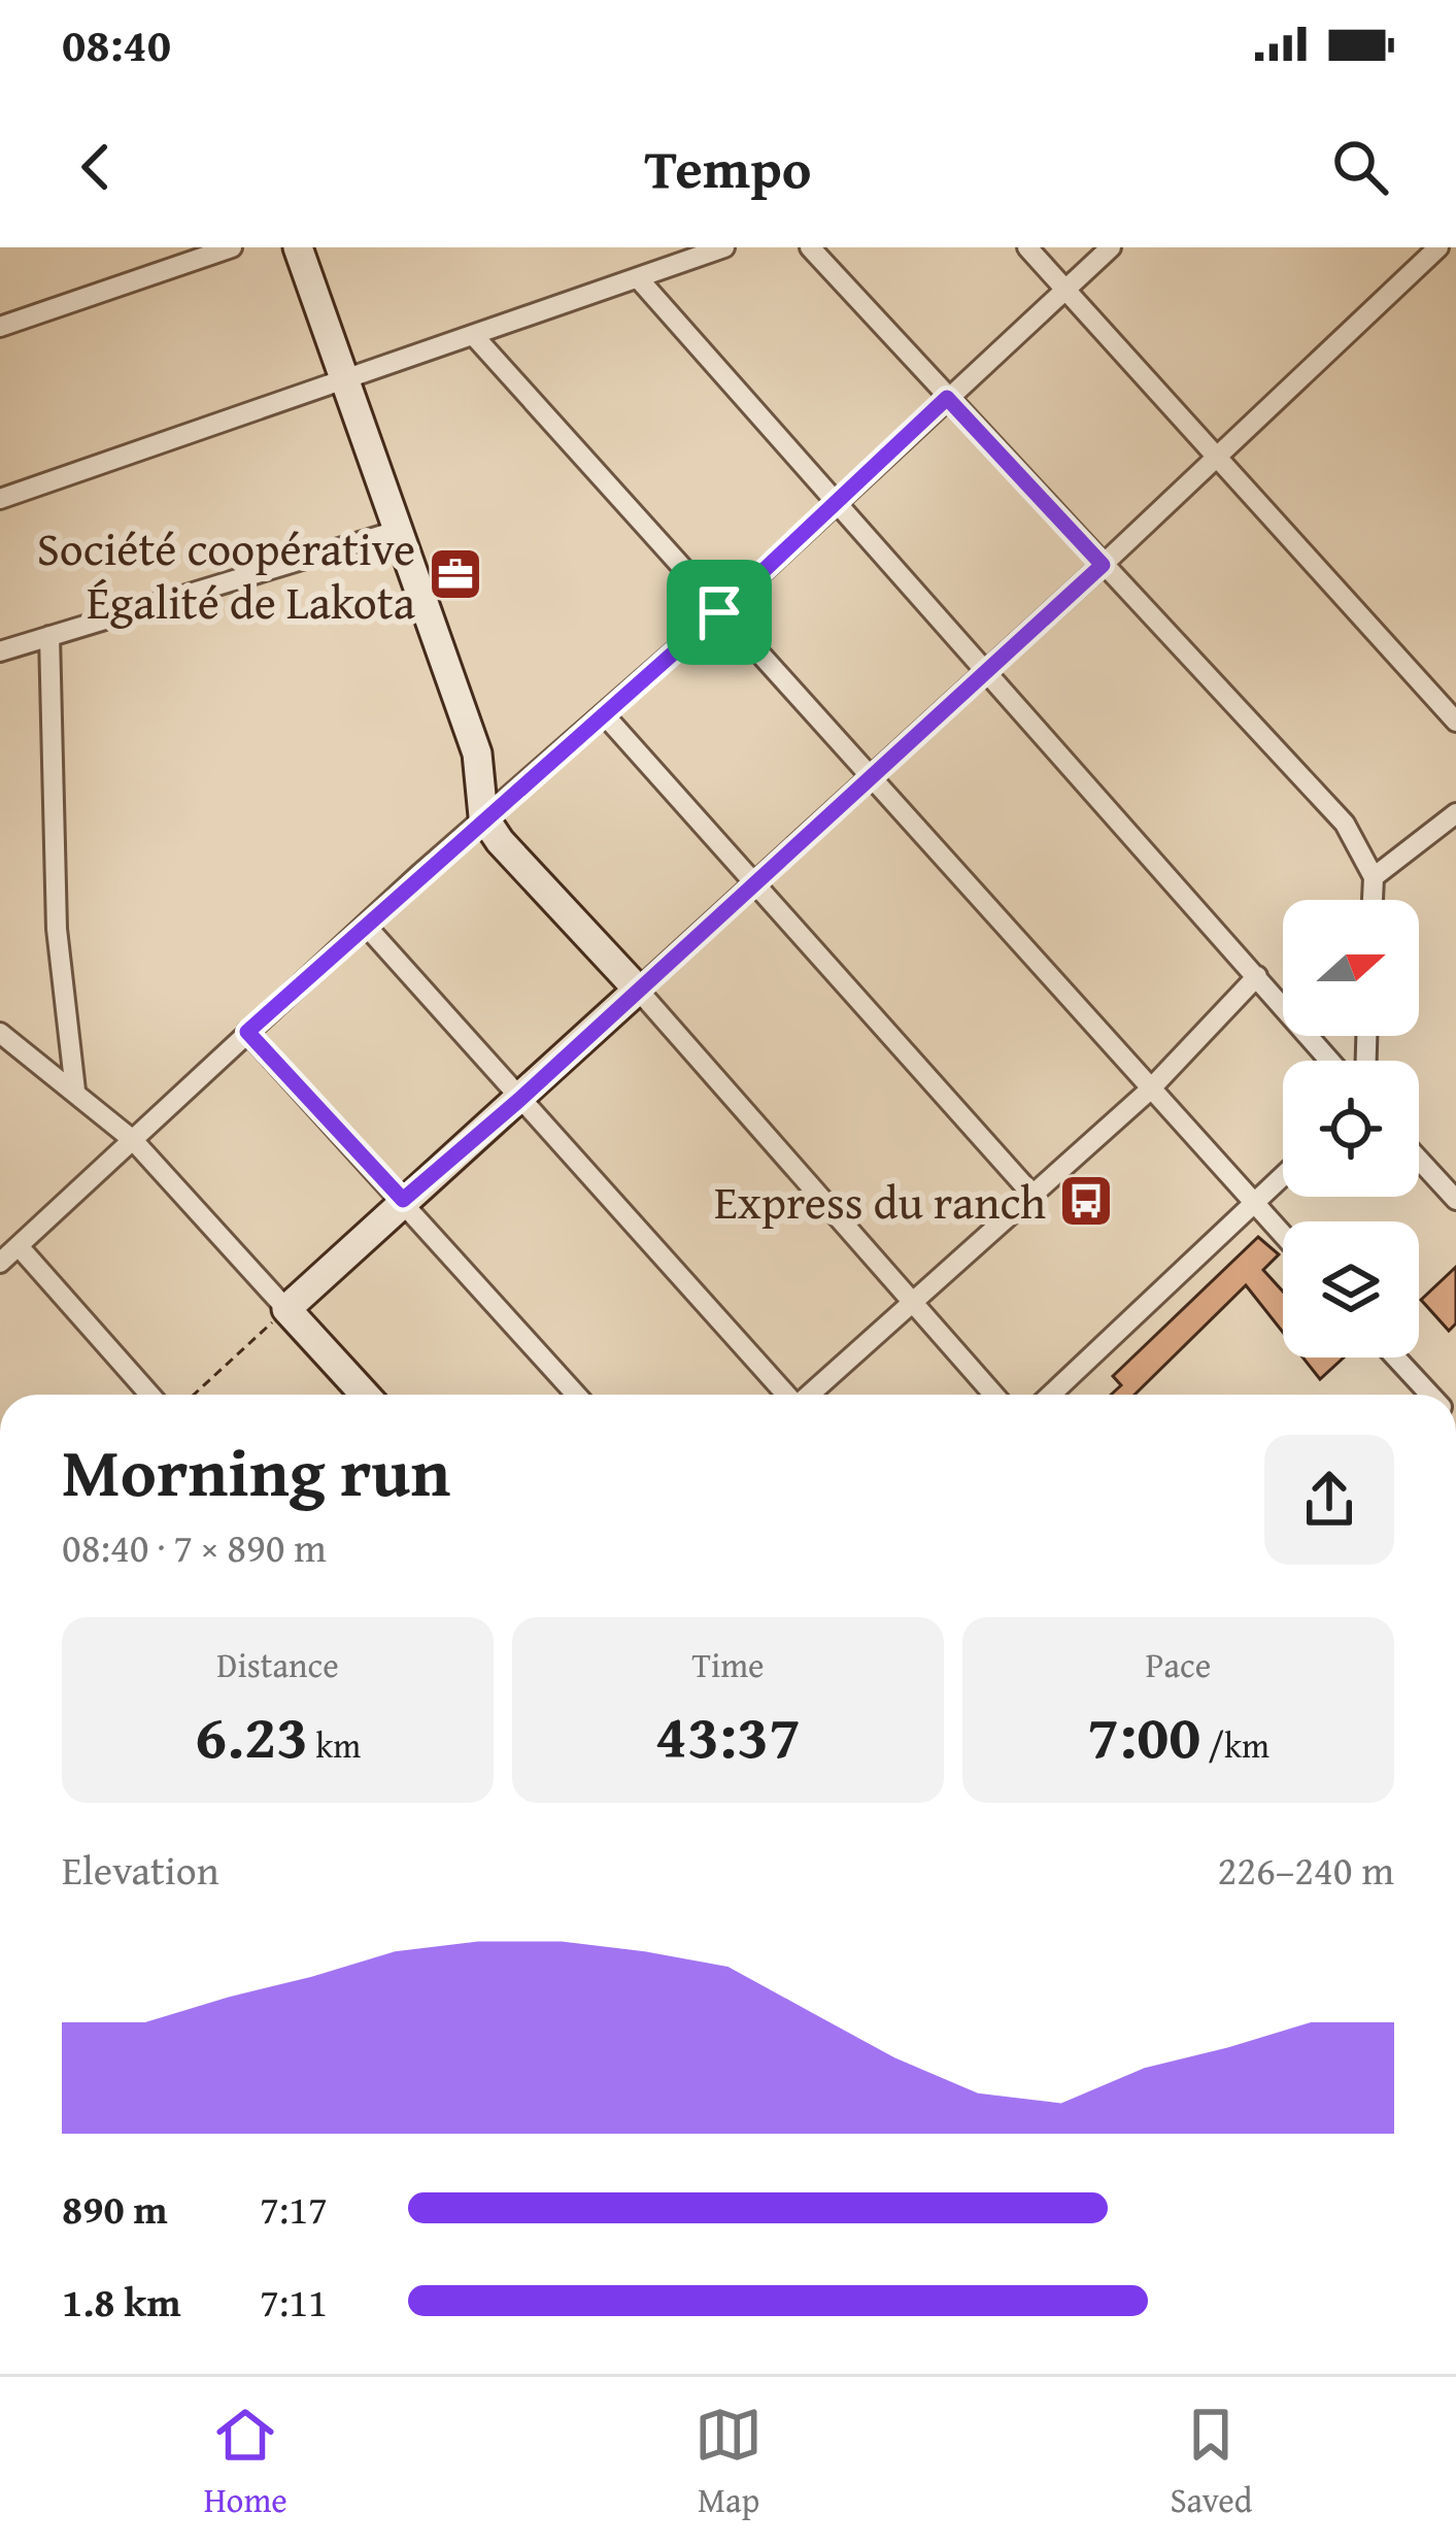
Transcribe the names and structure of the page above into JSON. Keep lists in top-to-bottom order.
{
  "places": {
    "office": ["Société coopérative Égalité de Lakota"],
    "bus stop": ["Express du ranch"]
  },
  "north": "right",
  "page": {
    "status": "08:40",
    "header": "Tempo",
    "heading": ["Morning run", "08:40 · 7 × 890 m"],
    "stats": [
      ["Distance", "6.23 km"],
      ["Time", "43:37"],
      ["Pace", "7:00 /km"]
    ],
    "chart": ["Elevation", "226–240 m"],
    "list": [
      {
        "name": "890 m",
        "note": "7:17"
      },
      {
        "name": "1.8 km",
        "note": "7:11"
      }
    ],
    "tabs": ["Home", "Map", "Saved"]
  }
}
